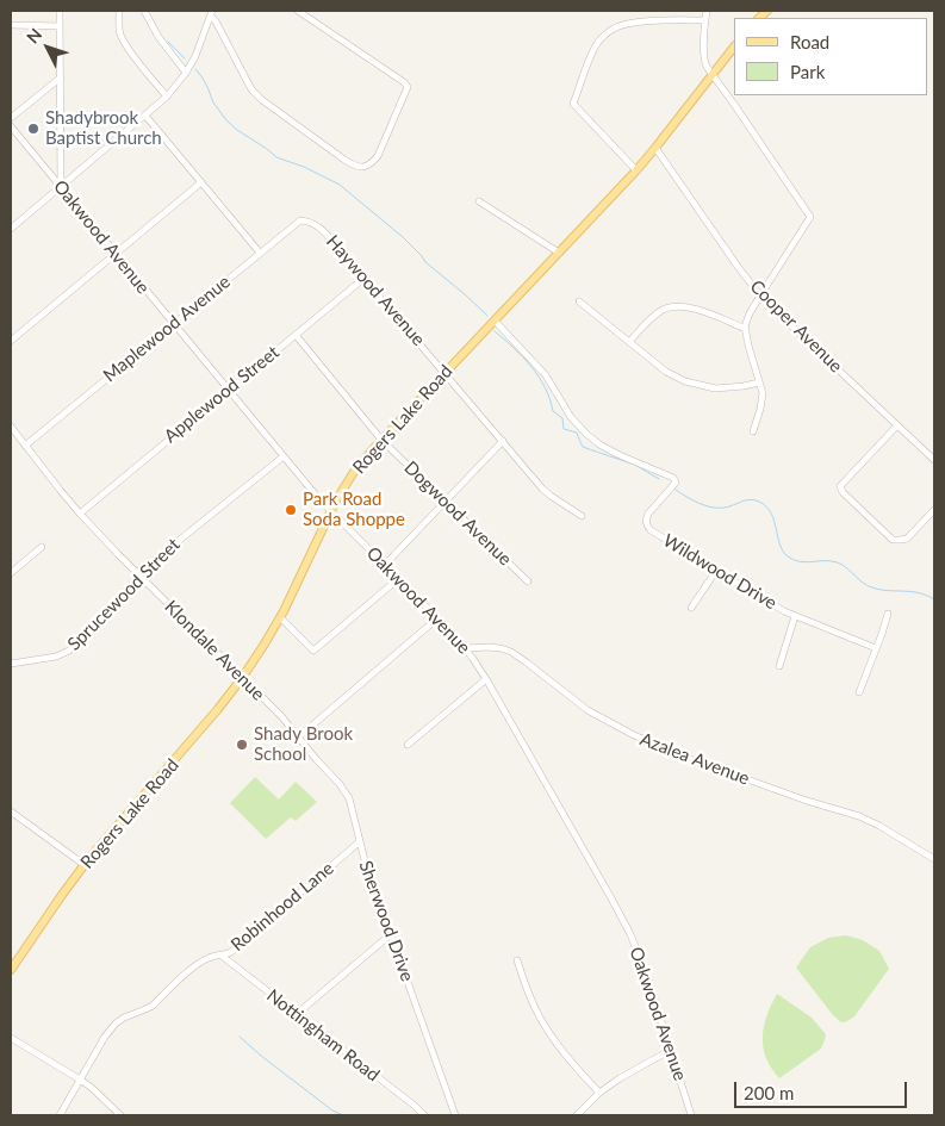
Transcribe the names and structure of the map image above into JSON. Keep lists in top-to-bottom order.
{
  "streets": {
    "main road": ["Rogers Lake Road"],
    "street": [
      "Oakwood Avenue",
      "Haywood Avenue",
      "Cooper Avenue",
      "Maplewood Avenue",
      "Applewood Street",
      "Dogwood Avenue",
      "Wildwood Drive",
      "Sprucewood Street",
      "Klondale Avenue",
      "Azalea Avenue",
      "Robinhood Lane",
      "Sherwood Drive",
      "Nottingham Road"
    ]
  },
  "crossings": [
    ["Oakwood Avenue", "Maplewood Avenue"],
    ["Oakwood Avenue", "Applewood Street"],
    ["Oakwood Avenue", "Rogers Lake Road"],
    ["Oakwood Avenue", "Sprucewood Street"],
    ["Oakwood Avenue", "Azalea Avenue"],
    ["Haywood Avenue", "Maplewood Avenue"],
    ["Haywood Avenue", "Applewood Street"],
    ["Haywood Avenue", "Rogers Lake Road"],
    ["Cooper Avenue", "Rogers Lake Road"],
    ["Maplewood Avenue", "Klondale Avenue"],
    ["Applewood Street", "Dogwood Avenue"],
    ["Applewood Street", "Klondale Avenue"],
    ["Rogers Lake Road", "Dogwood Avenue"],
    ["Rogers Lake Road", "Wildwood Drive"],
    ["Rogers Lake Road", "Klondale Avenue"],
    ["Sprucewood Street", "Klondale Avenue"],
    ["Klondale Avenue", "Sherwood Drive"],
    ["Robinhood Lane", "Sherwood Drive"],
    ["Robinhood Lane", "Nottingham Road"]
  ],
  "places": ["Shadybrook Baptist Church", "Park Road Soda Shoppe", "Shady Brook School"],
  "legend": ["Road", "Park"],
  "scale_bar": "200 m",
  "north": "top left"
}
